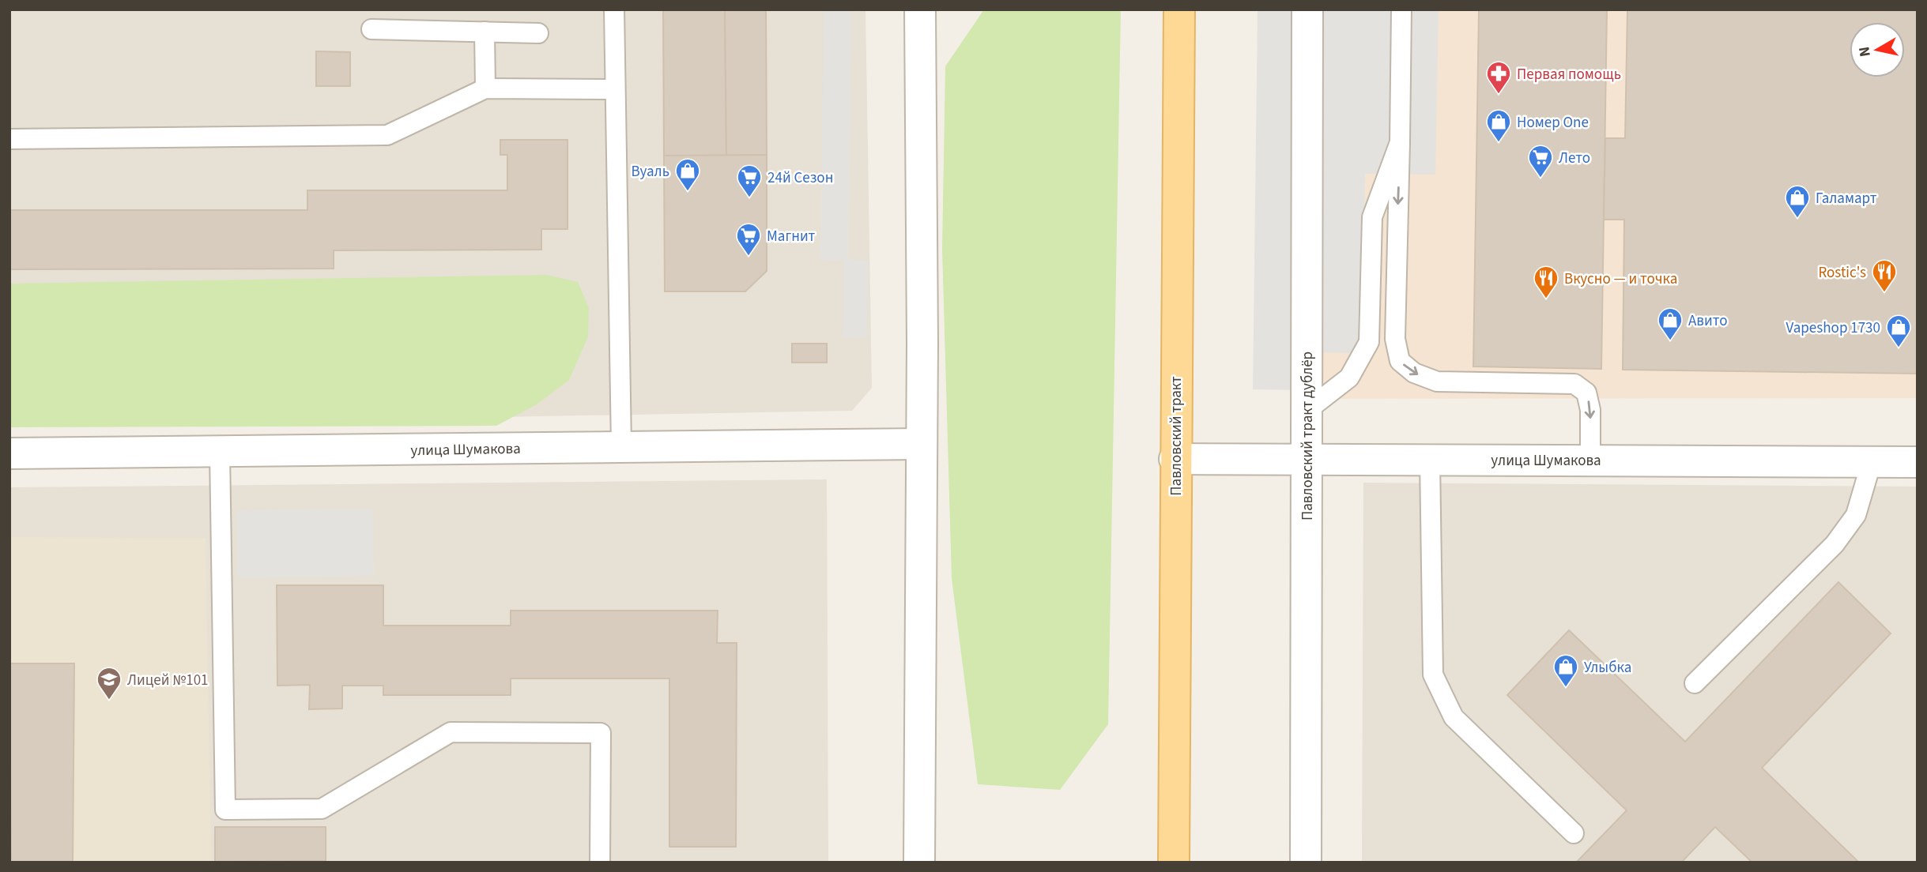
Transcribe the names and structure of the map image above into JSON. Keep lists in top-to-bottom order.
{
  "streets": {
    "main road": ["Павловский тракт"],
    "street": ["Павловский тракт дублёр", "улица Шумакова"]
  },
  "crossings": [
    ["Павловский тракт", "улица Шумакова"],
    ["Павловский тракт дублёр", "улица Шумакова"]
  ],
  "places": {
    "pharmacy": ["Первая помощь"],
    "shop": [
      "Номер One",
      "Вуаль",
      "Галамарт",
      "Авито",
      "Vapeshop 1730",
      "Улыбка"
    ],
    "supermarket": ["Лето", "24й Сезон", "Магнит"],
    "restaurant": ["Rostic's", "Вкусно — и точка"],
    "school or university": ["Лицей №101"]
  },
  "north": "left"
}
